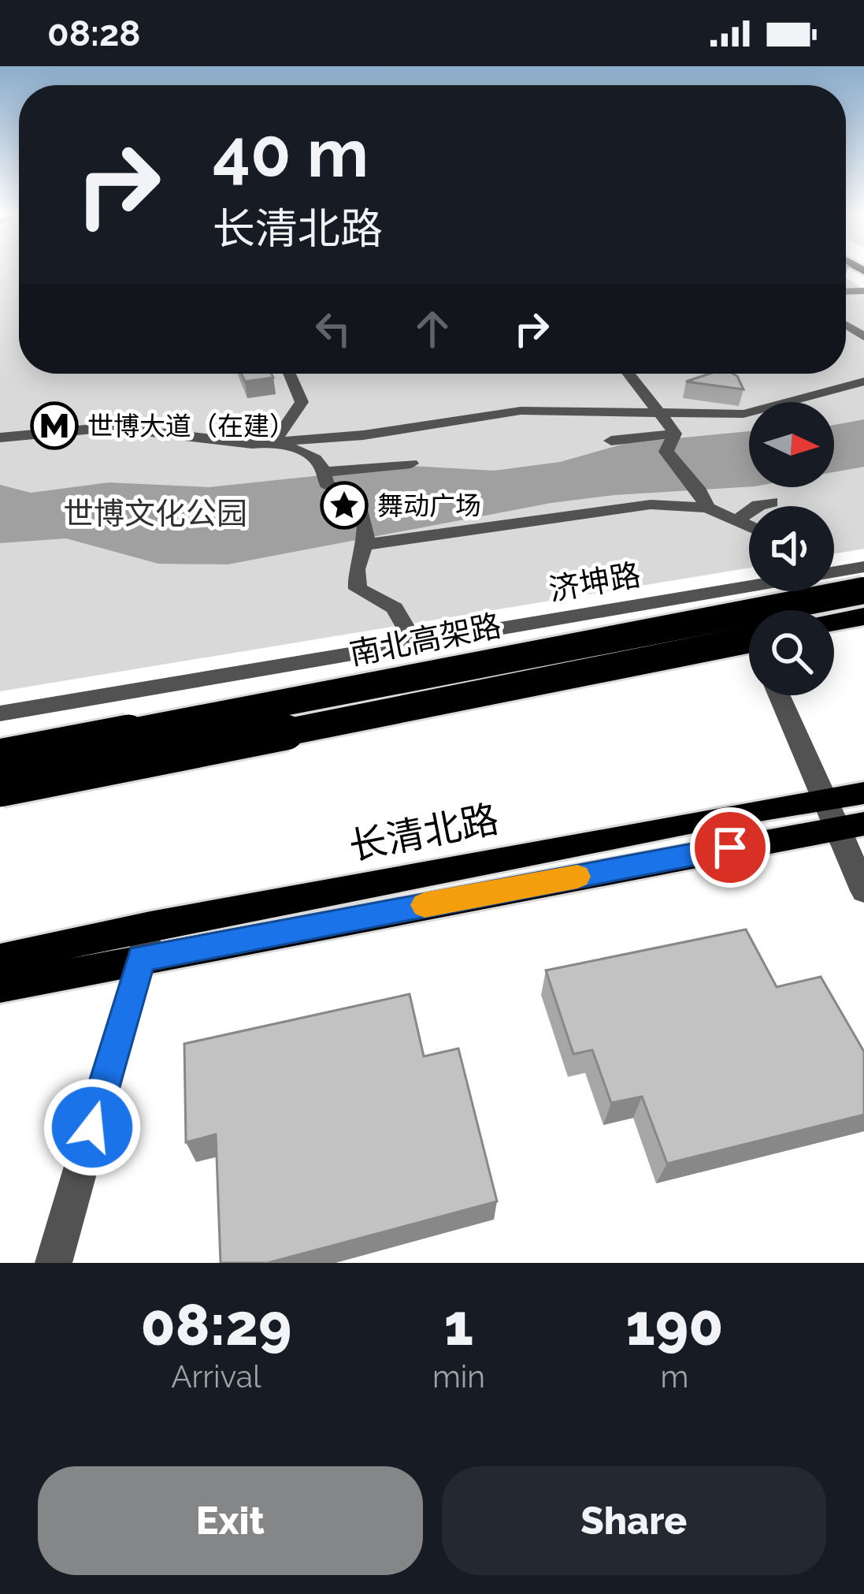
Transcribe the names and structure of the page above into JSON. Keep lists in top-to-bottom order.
{
  "streets": {
    "highway": ["南北高架路"],
    "main road": ["长清北路"],
    "street": ["济坤路"]
  },
  "parks": ["世博文化公园"],
  "places": {
    "metro station": ["世博大道（在建）"],
    "place": ["舞动广场"]
  },
  "north": "right",
  "page": {
    "status": "08:28",
    "turn": ["40 m", "长清北路"],
    "eta": [
      "08:29",
      "Arrival",
      "1",
      "min",
      "190",
      "m"
    ],
    "buttons": ["Exit", "Share"]
  }
}
